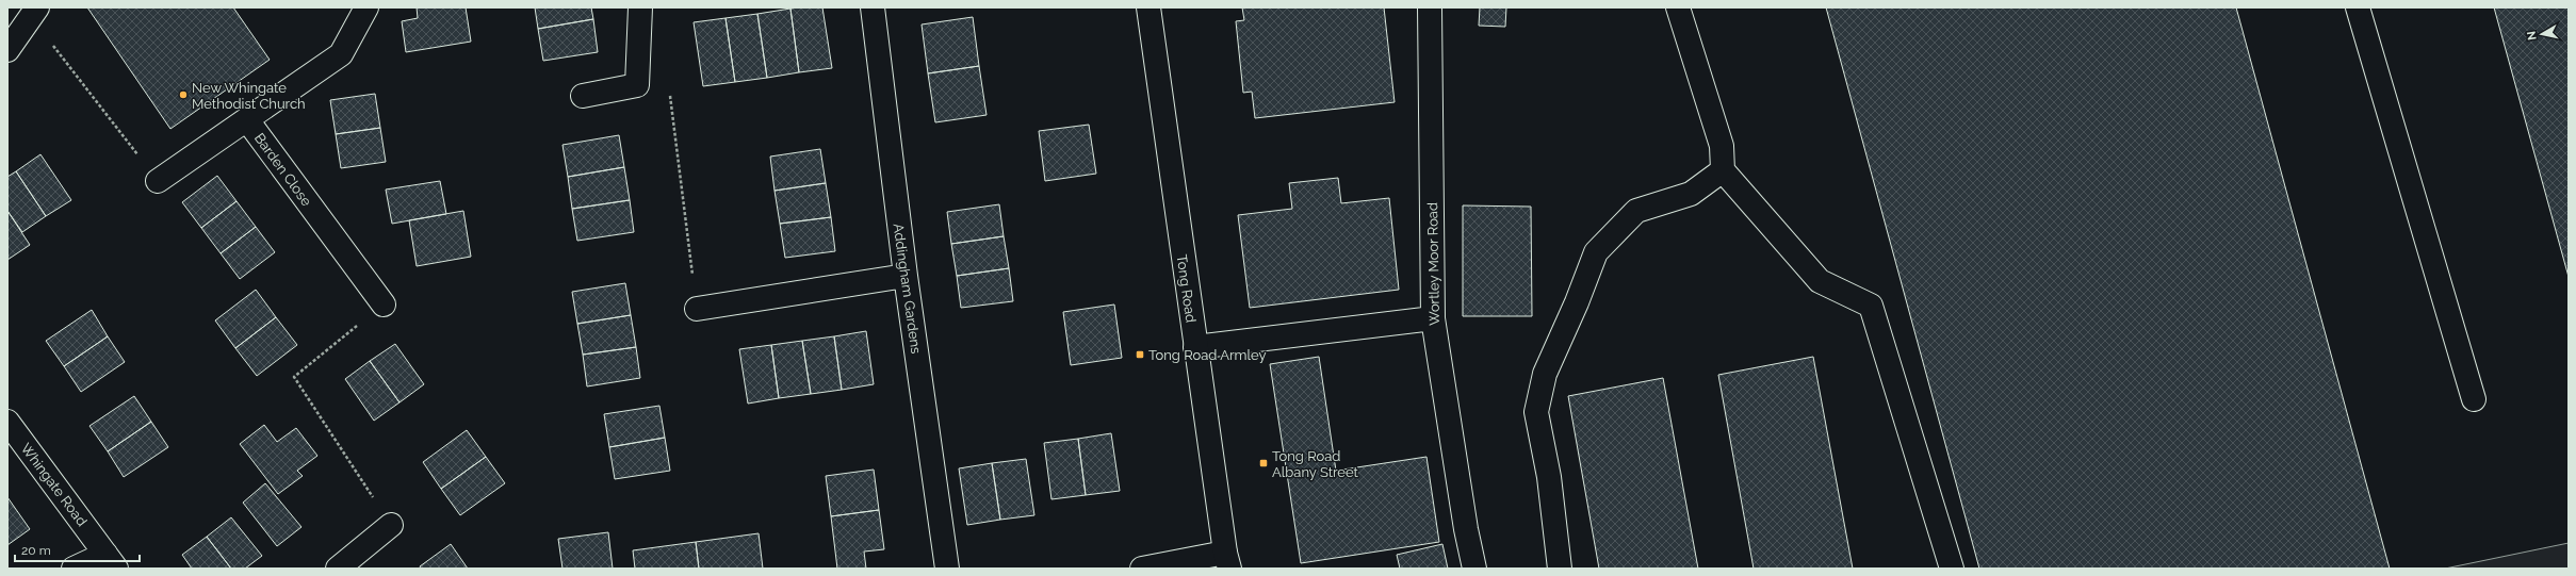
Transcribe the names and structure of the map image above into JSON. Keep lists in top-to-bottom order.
{
  "streets": {
    "street": [
      "Barden Close",
      "Wortley Moor Road",
      "Addingham Gardens",
      "Tong Road",
      "Whingate Road"
    ]
  },
  "places": {
    "other": ["New Whingate Methodist Church"],
    "transit": ["Tong Road Armley", "Tong Road Albany Street"]
  },
  "scale_bar": "20 m",
  "north": "left"
}
